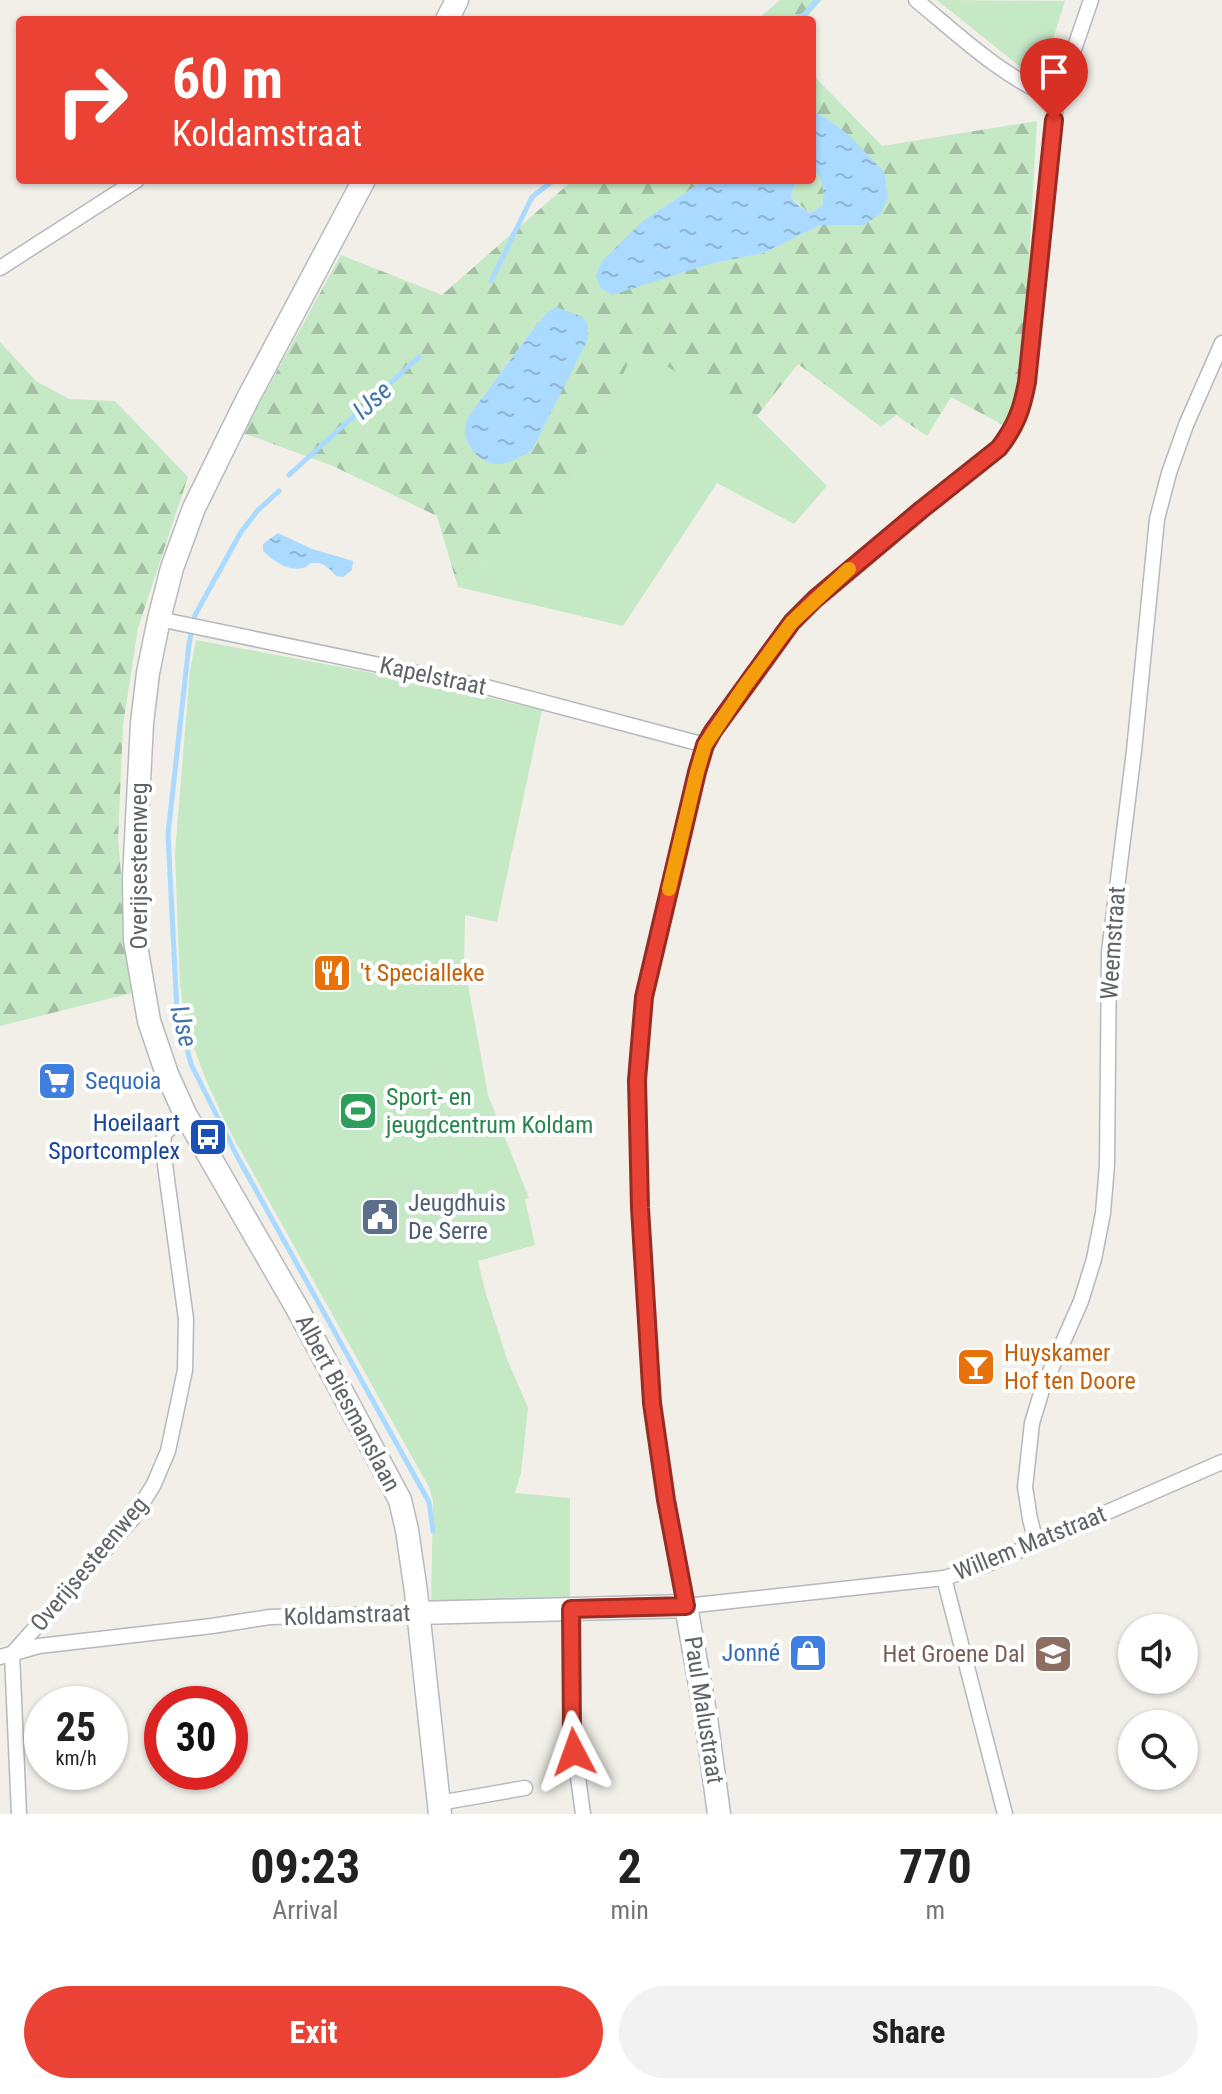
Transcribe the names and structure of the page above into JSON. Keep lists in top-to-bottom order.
{
  "streets": {
    "main road": [
      "Overijsesteenweg",
      "Albert Biesmanslaan",
      "Koldamstraat",
      "Paul Malustraat"
    ],
    "street": ["Kapelstraat", "Weemstraat", "Willem Matstraat"]
  },
  "crossings": [
    ["Kapelstraat", "Overijsesteenweg"],
    ["Overijsesteenweg", "Albert Biesmanslaan"],
    ["Overijsesteenweg", "Koldamstraat"],
    ["Weemstraat", "Willem Matstraat"],
    ["Albert Biesmanslaan", "Koldamstraat"],
    ["Willem Matstraat", "Koldamstraat"],
    ["Willem Matstraat", "Paul Malustraat"],
    ["Koldamstraat", "Paul Malustraat"]
  ],
  "water": ["IJse"],
  "places": {
    "restaurant": ["'t Specialleke"],
    "supermarket": ["Sequoia"],
    "sports": ["Sport- en jeugdcentrum Koldam"],
    "bus stop": ["Hoeilaart Sportcomplex"],
    "public building": ["Jeugdhuis De Serre"],
    "bar": ["Huyskamer Hof ten Doore"],
    "shop": ["Jonné"],
    "school or university": ["Het Groene Dal"]
  },
  "page": {
    "turn": ["60 m", "Koldamstraat"],
    "speed": "25 km/h",
    "limit": "30",
    "eta": [
      "09:23",
      "Arrival",
      "2",
      "min",
      "770",
      "m"
    ],
    "buttons": ["Exit", "Share"]
  }
}
